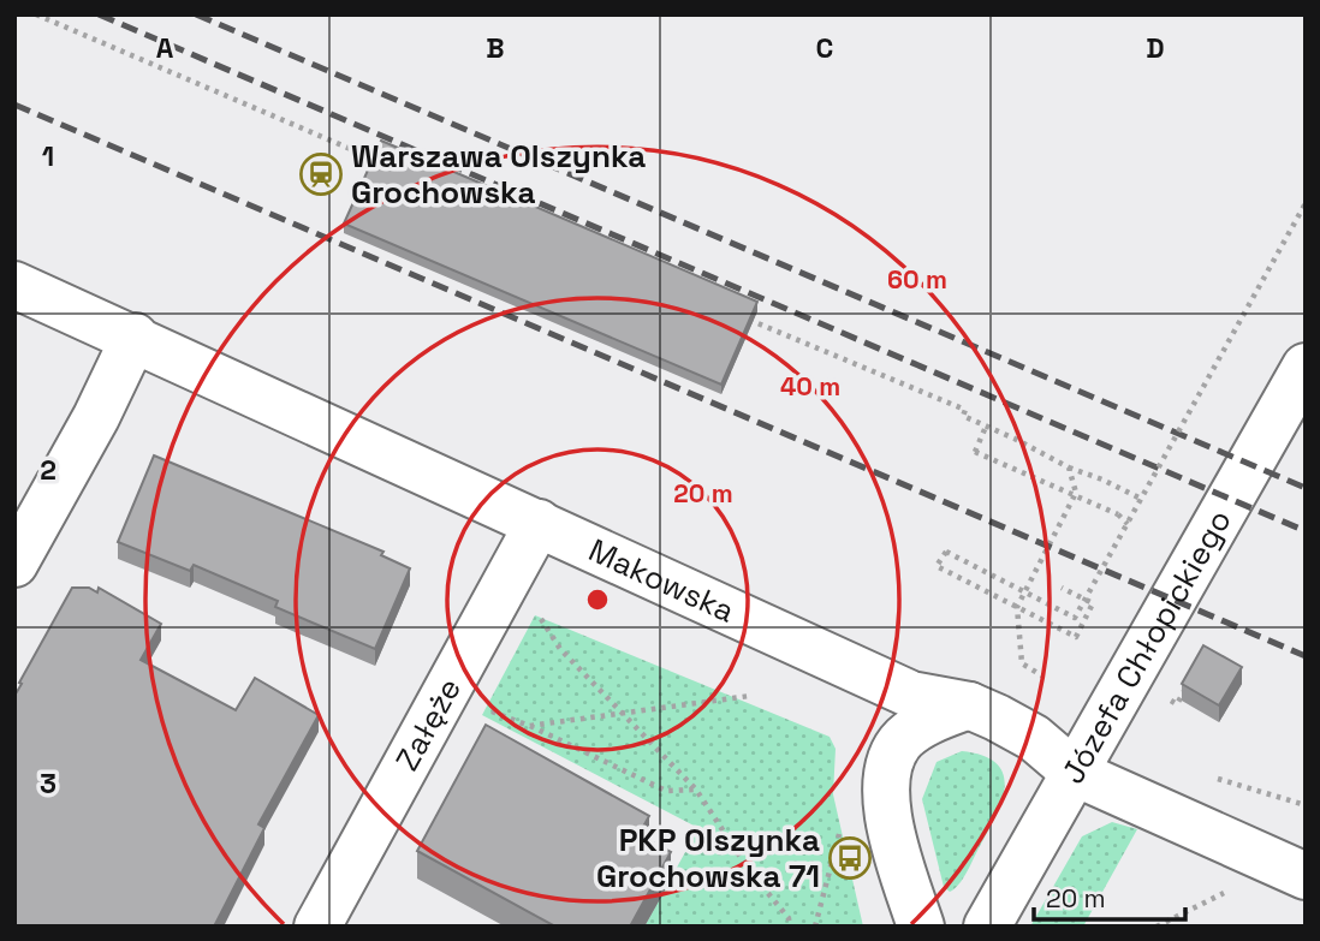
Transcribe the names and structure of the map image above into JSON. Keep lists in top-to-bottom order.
{
  "streets": {
    "street": ["Makowska", "Józefa Chłopickiego", "Załęże"]
  },
  "crossings": [
    ["Makowska", "Józefa Chłopickiego"],
    ["Makowska", "Załęże"]
  ],
  "places": {
    "station": ["Warszawa Olszynka Grochowska"],
    "bus stop": ["PKP Olszynka Grochowska 71"]
  },
  "scale_bar": "20 m",
  "grid": {
    "columns": [
      "A",
      "B",
      "C",
      "D"
    ],
    "rows": ["1", "2", "3"]
  },
  "rings": ["60 m", "40 m", "20 m"]
}
